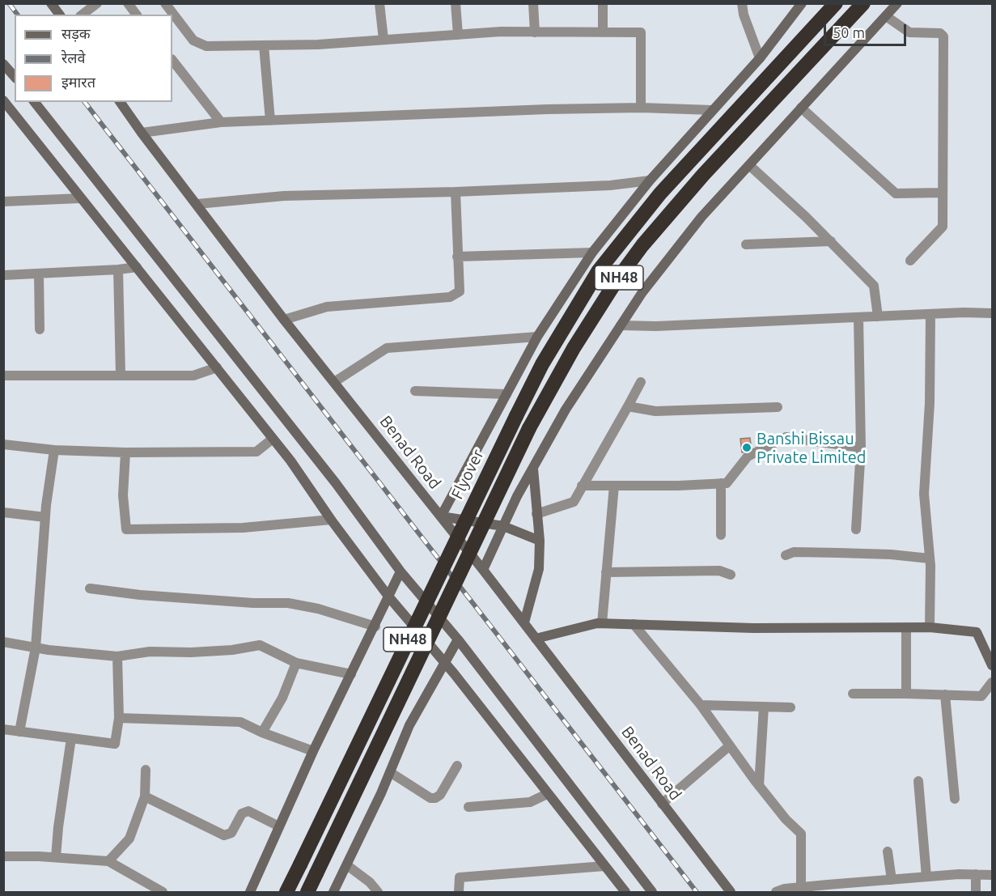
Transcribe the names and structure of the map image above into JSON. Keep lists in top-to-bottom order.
{
  "streets": {
    "highway": ["NH48", "Flyover"],
    "main road": ["Benad Road"]
  },
  "places": ["Banshi Bissau Private Limited"],
  "legend": ["सड़क", "रेलवे", "इमारत"],
  "scale_bar": "50 m"
}
